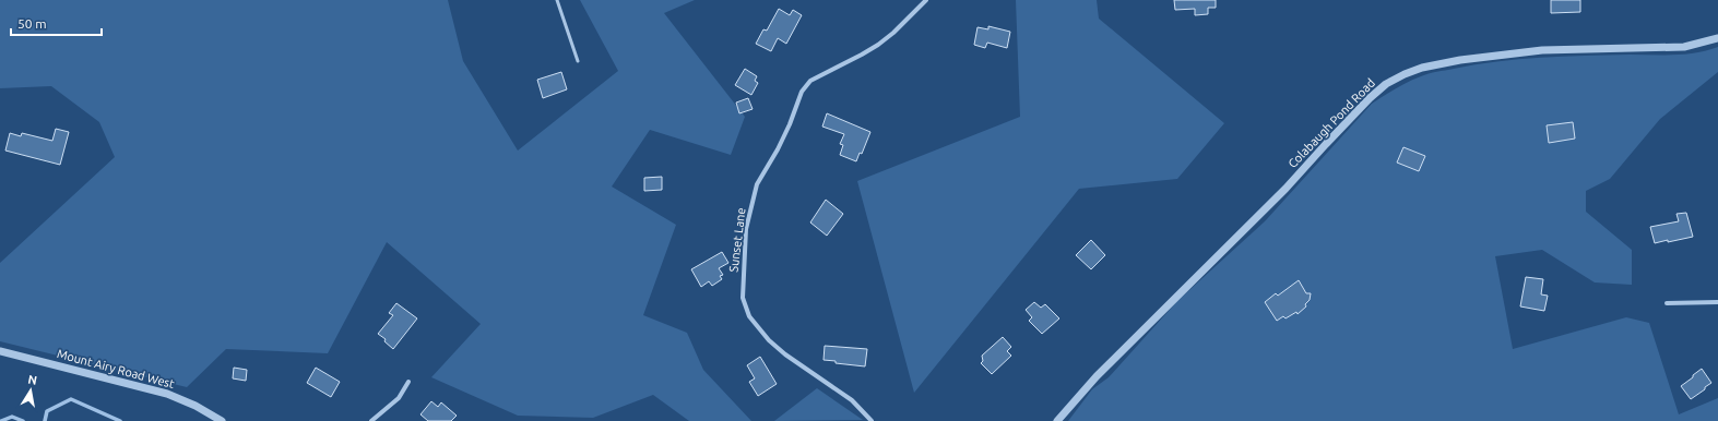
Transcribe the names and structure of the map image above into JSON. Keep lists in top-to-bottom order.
{
  "streets": {
    "street": ["Colabaugh Pond Road", "Sunset Lane", "Mount Airy Road West"]
  },
  "scale_bar": "50 m",
  "north": "top"
}
